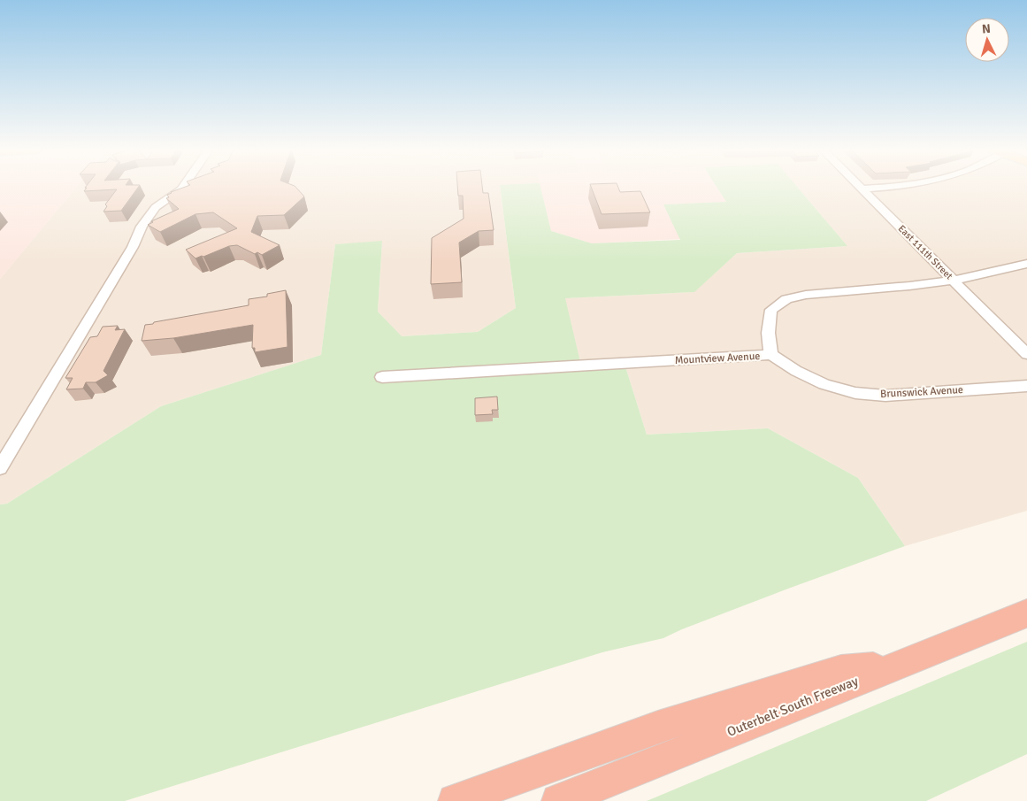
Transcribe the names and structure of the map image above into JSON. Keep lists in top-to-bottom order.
{
  "streets": {
    "highway": ["Outerbelt South Freeway"],
    "street": ["East 111th Street", "Mountview Avenue", "Brunswick Avenue"]
  },
  "crossings": [
    ["East 111th Street", "Mountview Avenue"],
    ["Mountview Avenue", "Brunswick Avenue"]
  ],
  "north": "top"
}
